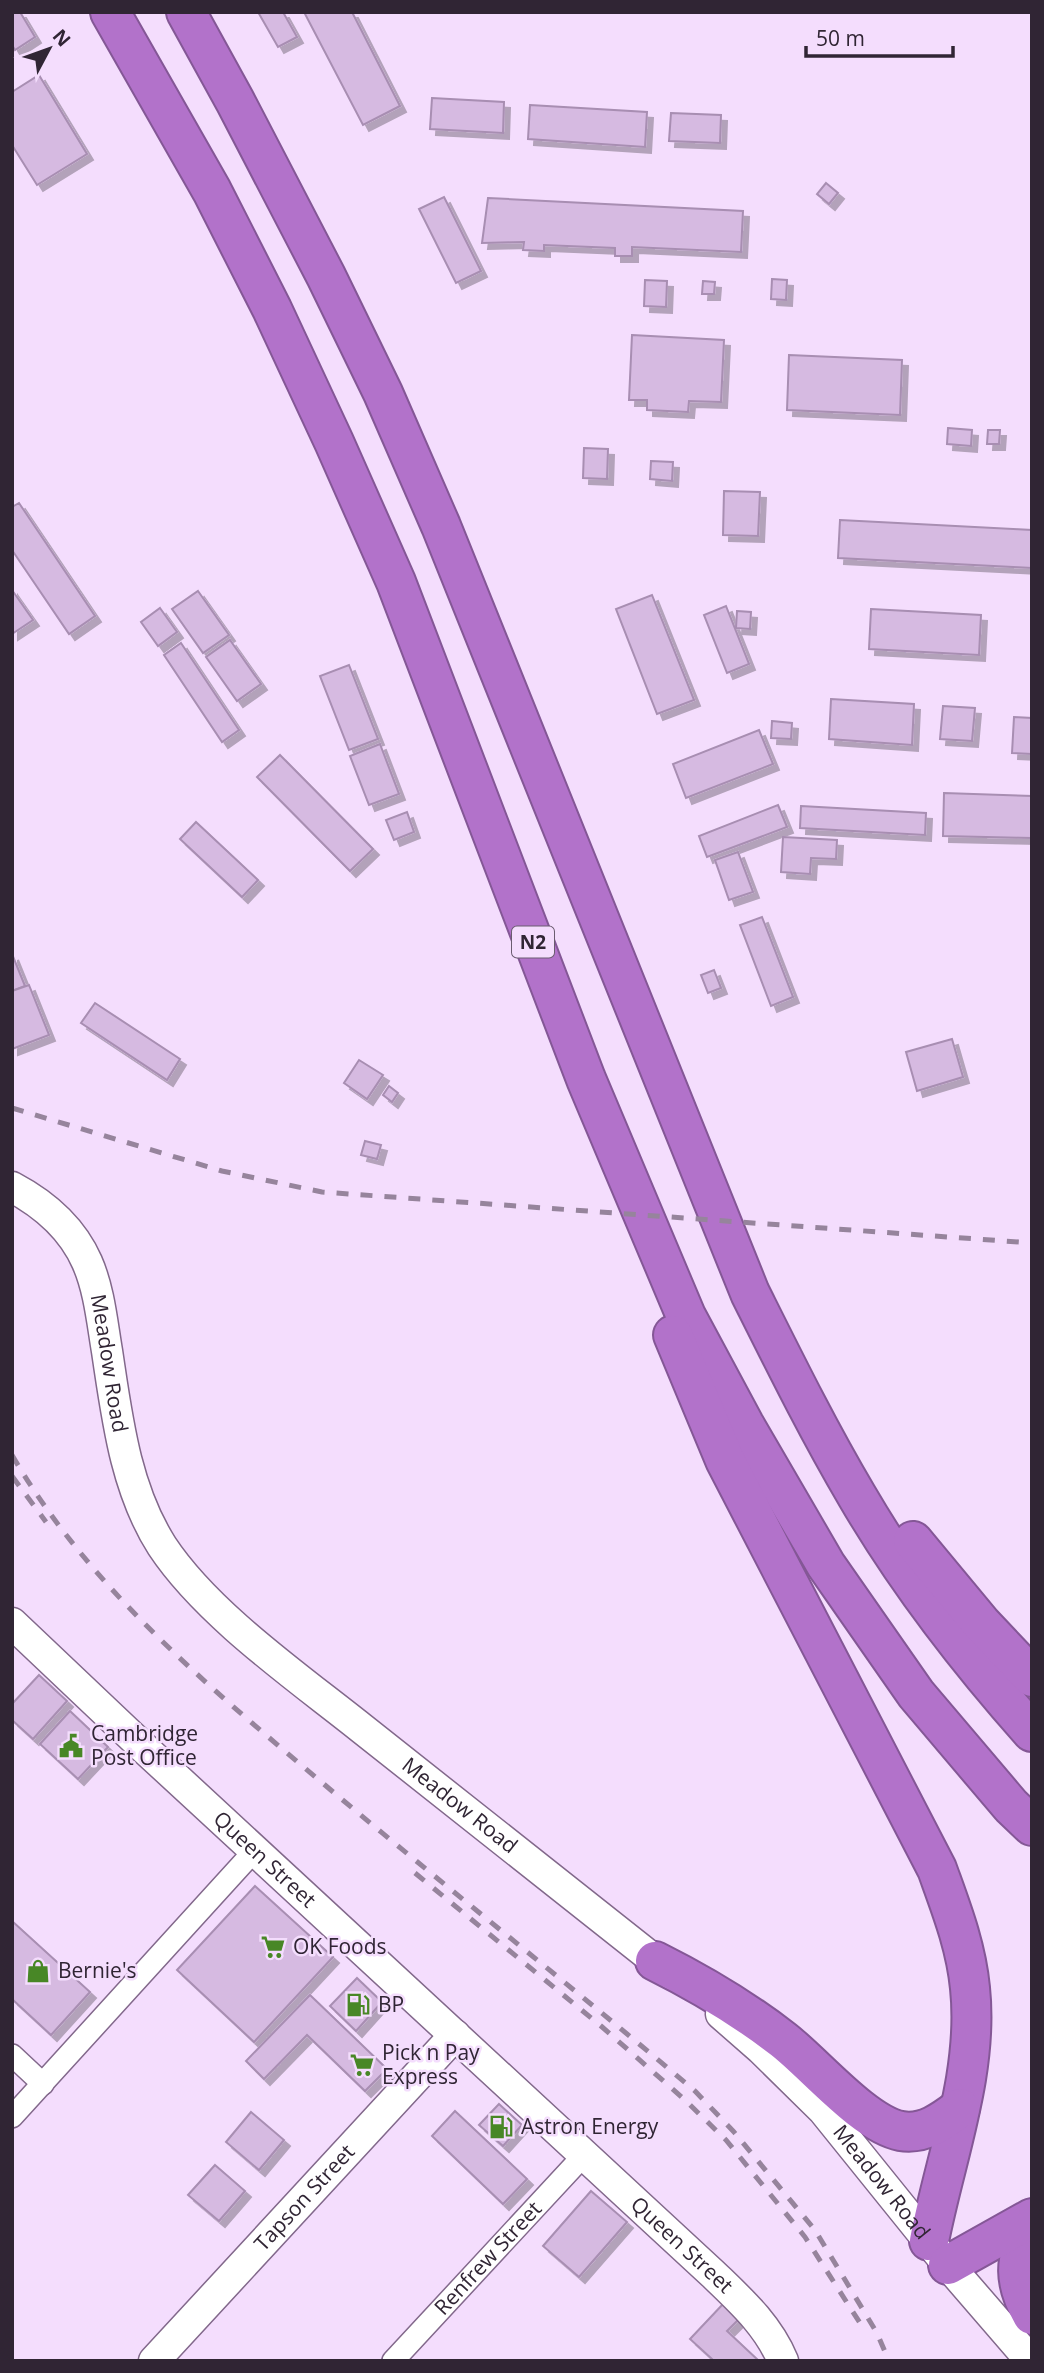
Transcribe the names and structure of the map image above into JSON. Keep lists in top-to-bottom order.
{
  "streets": {
    "highway": ["N2"],
    "main road": ["Meadow Road", "Queen Street", "Tapson Street"],
    "street": ["Renfrew Street"]
  },
  "crossings": [
    ["Queen Street", "Tapson Street"],
    ["Queen Street", "Renfrew Street"]
  ],
  "places": {
    "public building": ["Cambridge Post Office"],
    "supermarket": ["OK Foods", "Pick n Pay Express"],
    "shop": ["Bernie's"],
    "fuel station": ["BP", "Astron Energy"]
  },
  "scale_bar": "50 m",
  "north": "top right"
}
